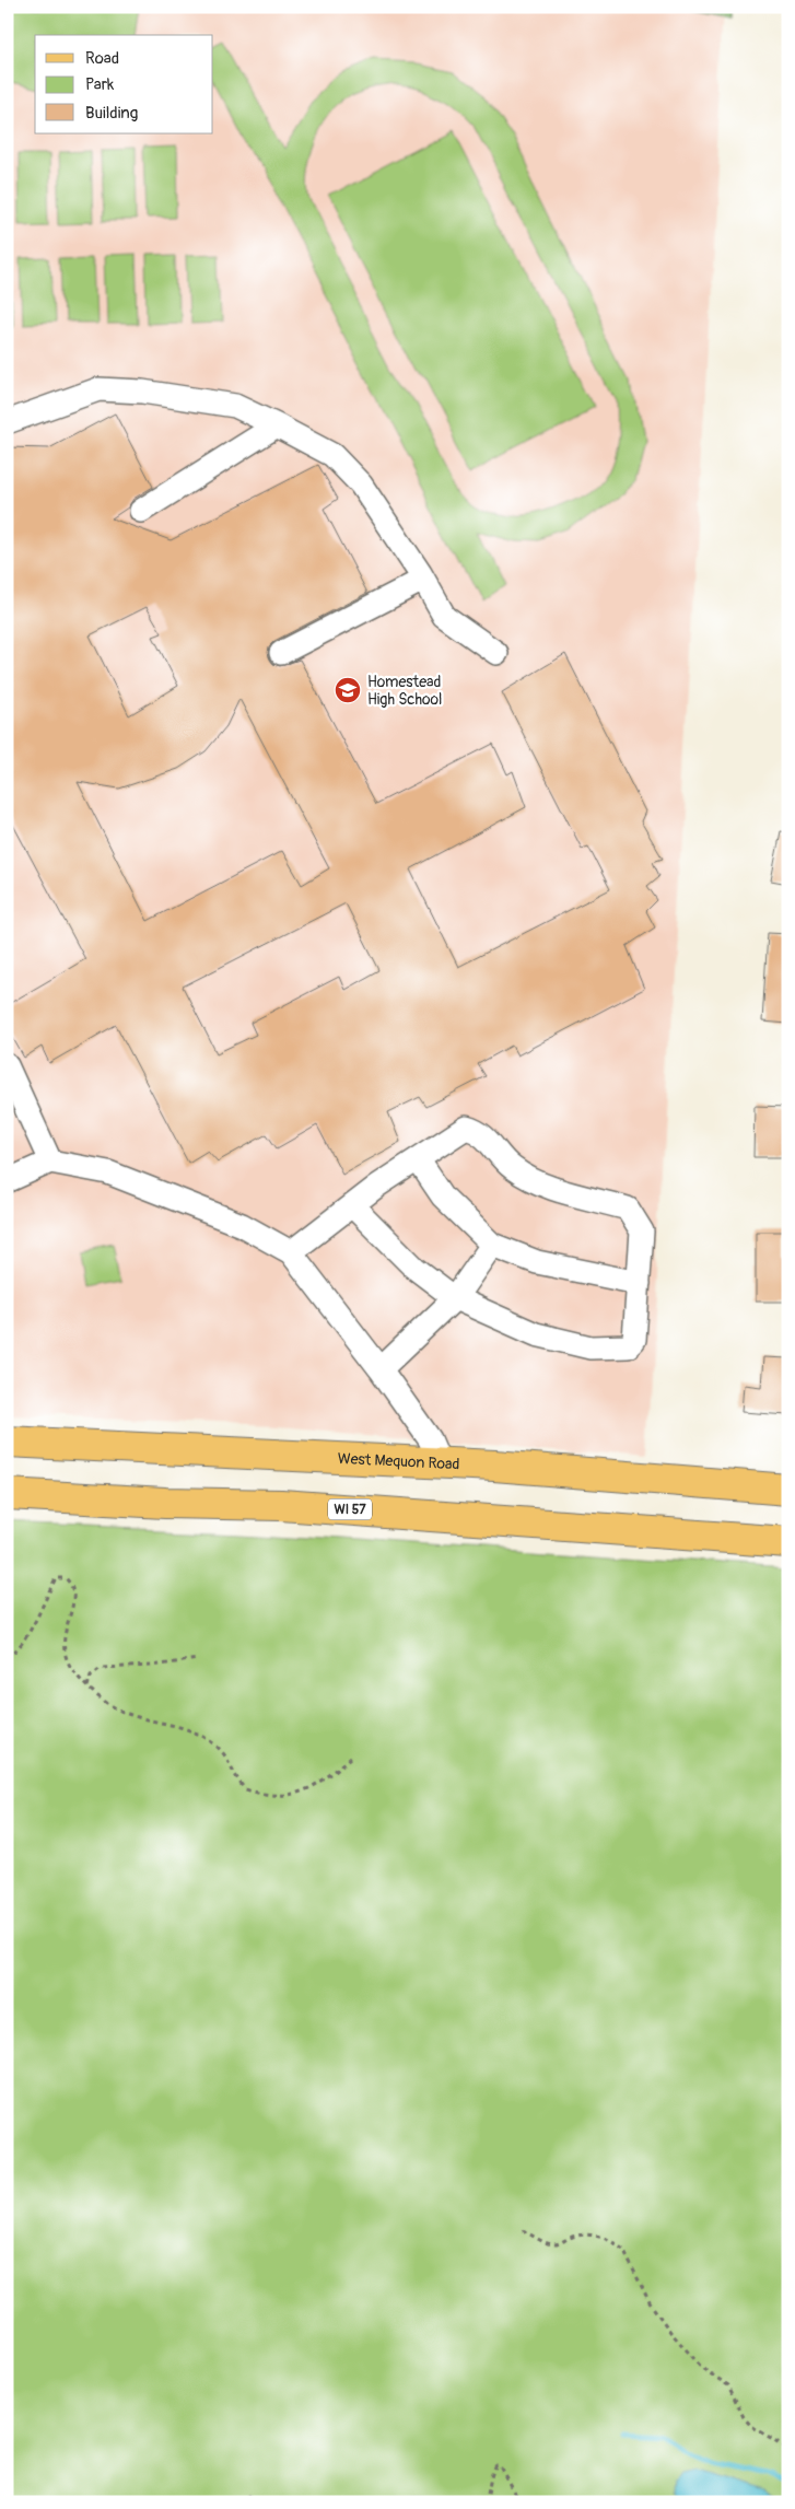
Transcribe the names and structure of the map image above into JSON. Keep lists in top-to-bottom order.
{
  "streets": {
    "main road": ["West Mequon Road", "WI 57"]
  },
  "places": {
    "school or university": ["Homestead High School"]
  },
  "legend": ["Road", "Park", "Building"]
}
